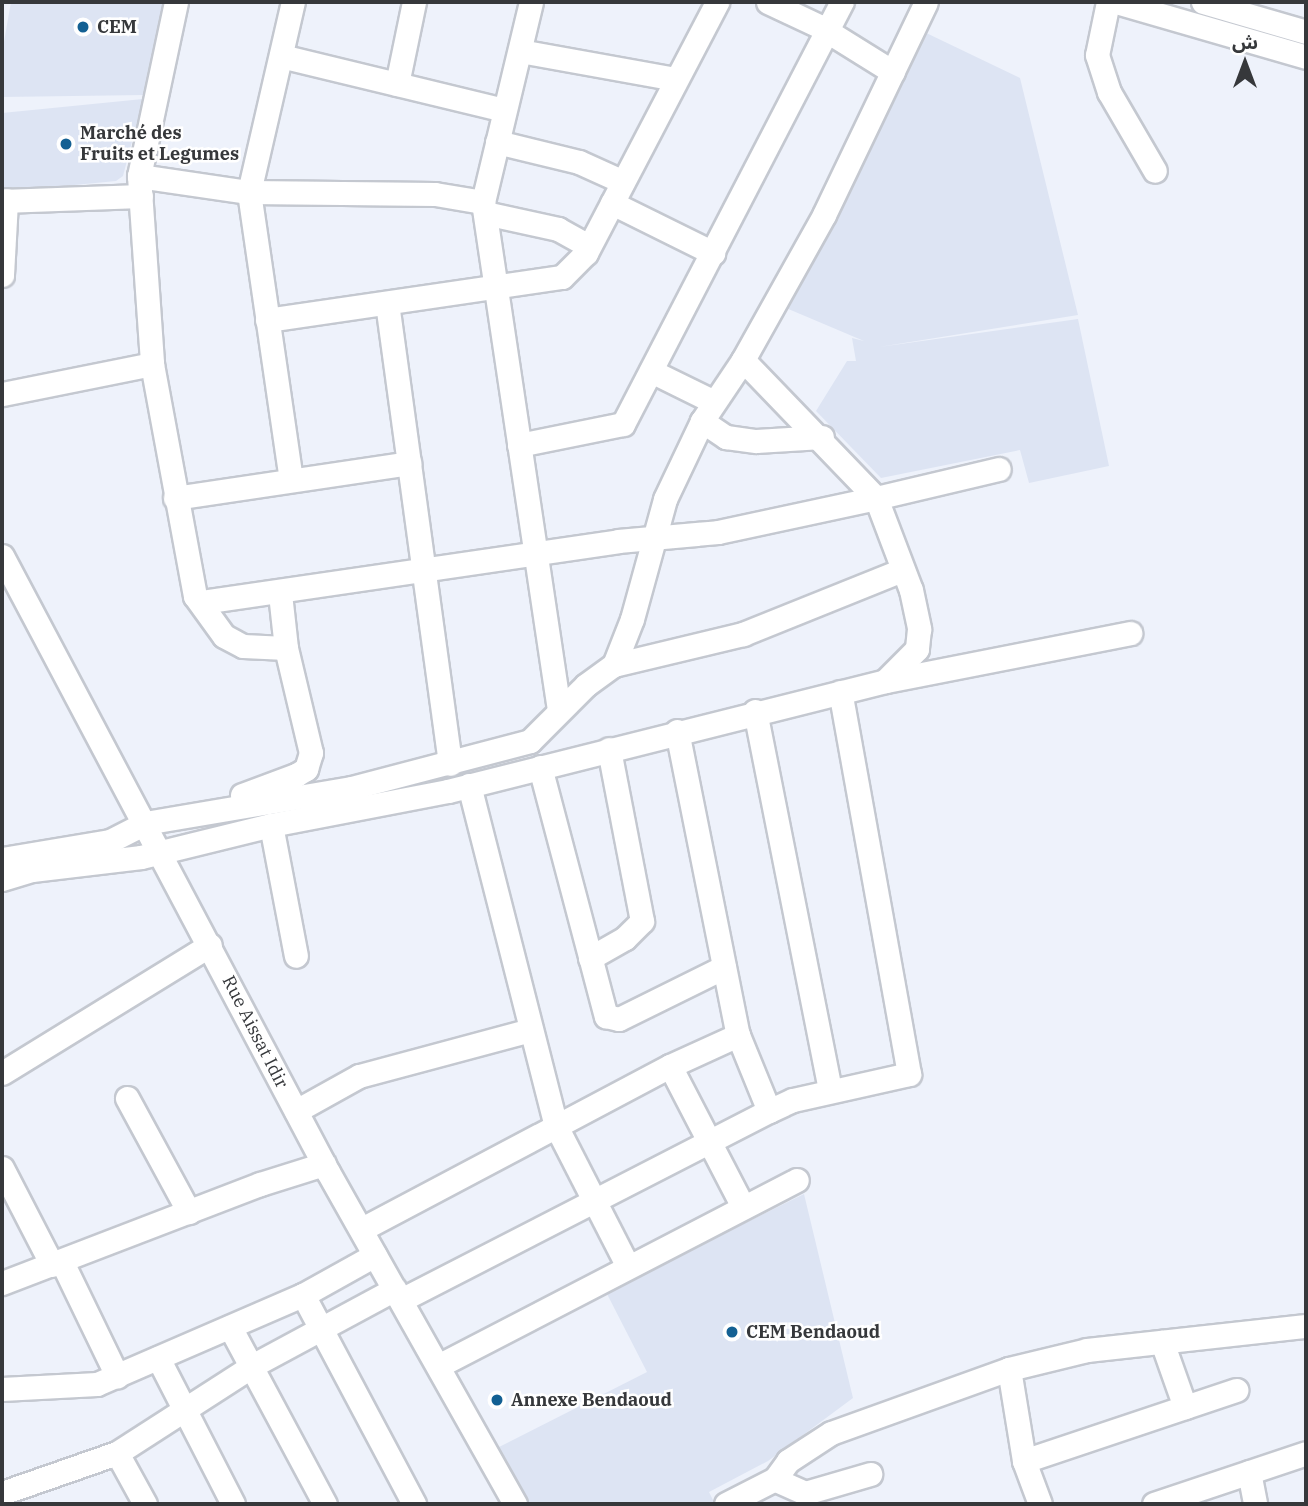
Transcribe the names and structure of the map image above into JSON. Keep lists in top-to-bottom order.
{
  "streets": {
    "street": ["Rue Aissat Idir"]
  },
  "places": [
    "CEM",
    "Marché des Fruits et Legumes",
    "CEM Bendaoud",
    "Annexe Bendaoud"
  ],
  "north": "top"
}
